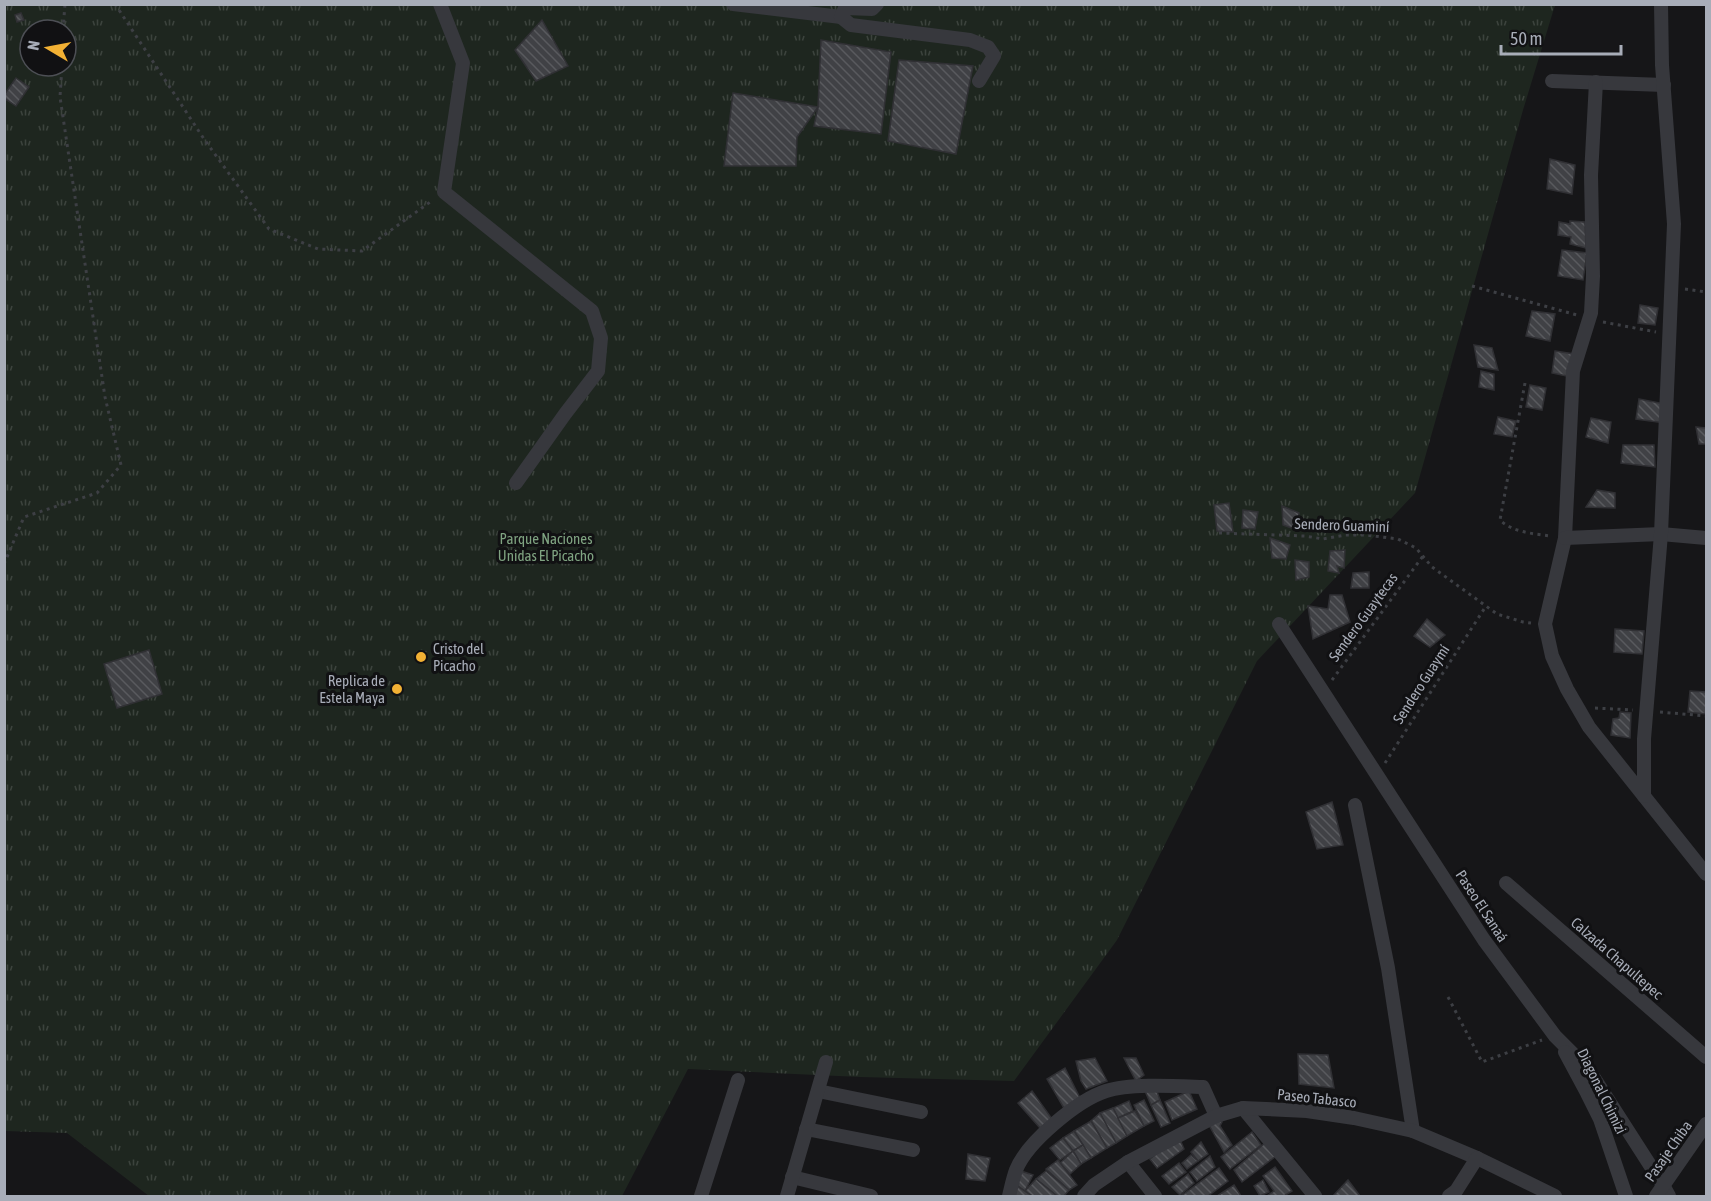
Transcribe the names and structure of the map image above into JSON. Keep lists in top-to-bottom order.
{
  "streets": {
    "street": [
      "Paseo El Sanaá",
      "Calzada Chapultepec",
      "Diagonal Chimizi",
      "Paseo Tabasco",
      "Pasaje Chiba"
    ],
    "path": ["Sendero Guaminí", "Sendero Guaytecas", "Sendero Guaymí"]
  },
  "crossings": [
    ["Sendero Guaminí", "Sendero Guaytecas"],
    ["Sendero Guaminí", "Sendero Guaymí"],
    ["Sendero Guaytecas", "Paseo El Sanaá"],
    ["Sendero Guaymí", "Paseo El Sanaá"],
    ["Paseo El Sanaá", "Diagonal Chimizi"],
    ["Paseo El Sanaá", "Pasaje Chiba"]
  ],
  "parks": ["Parque Naciones Unidas El Picacho"],
  "places": ["Cristo del Picacho", "Replica de Estela Maya"],
  "scale_bar": "50 m",
  "north": "left"
}
